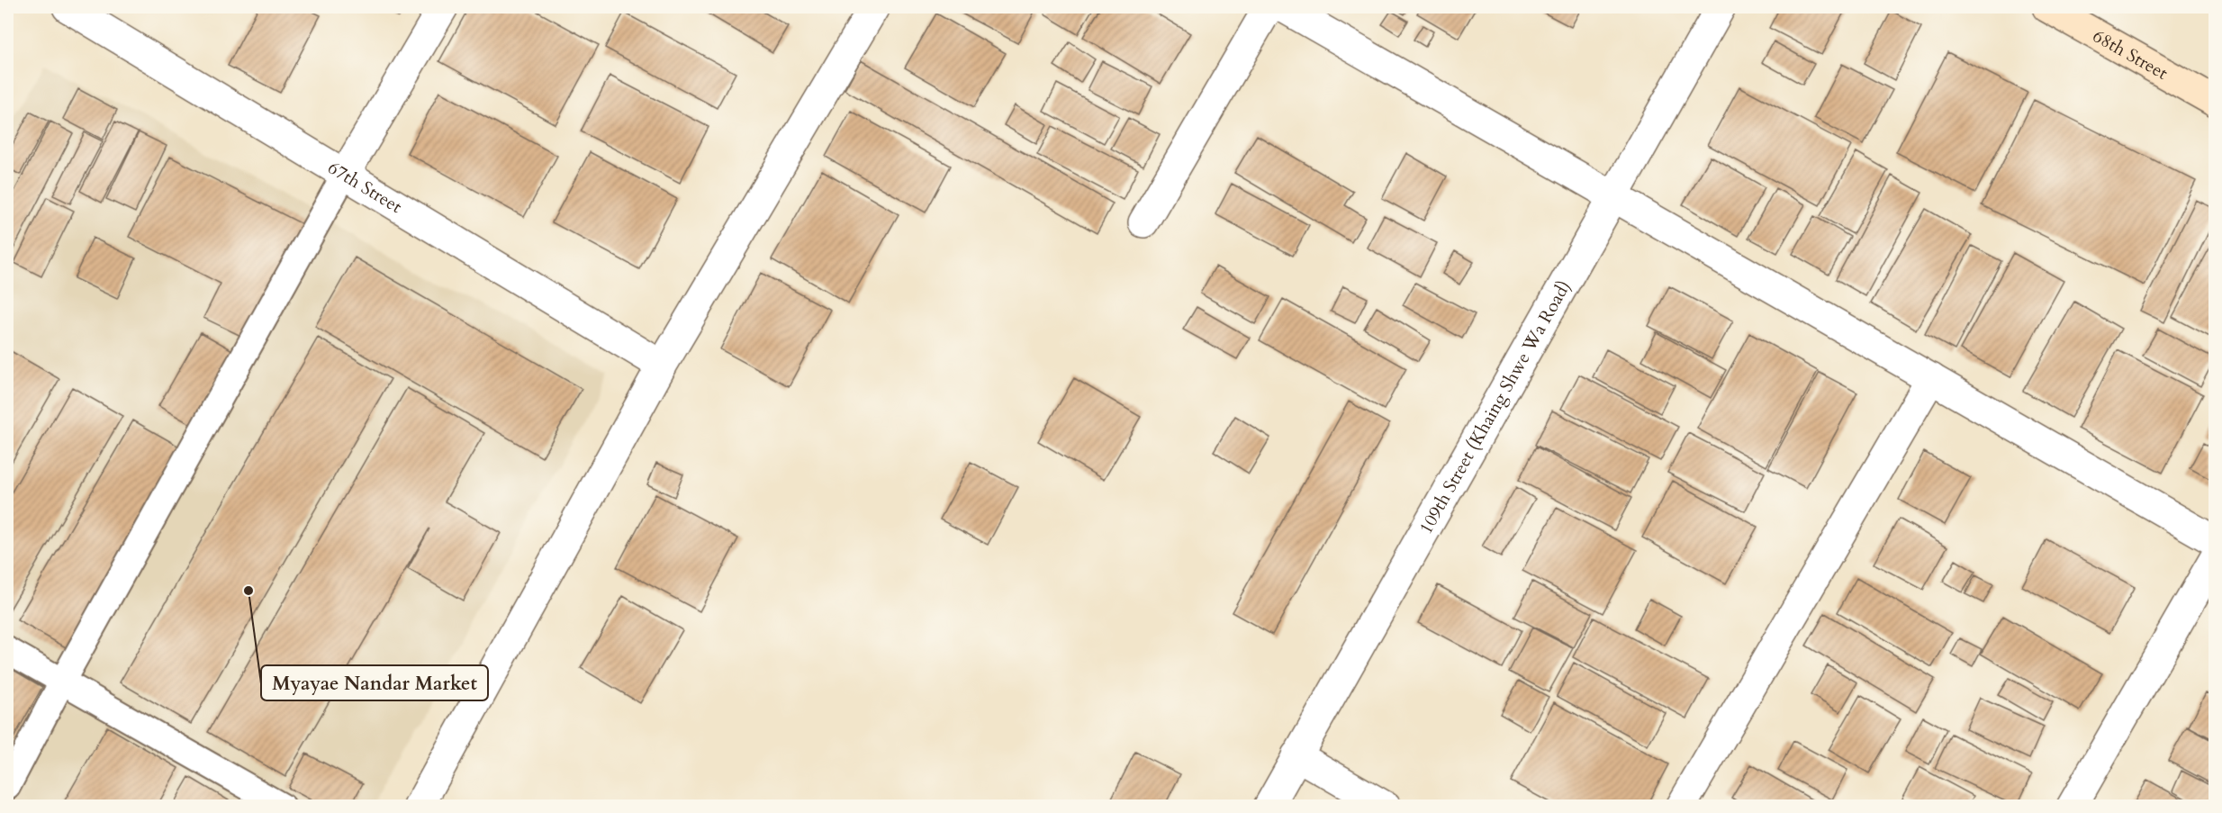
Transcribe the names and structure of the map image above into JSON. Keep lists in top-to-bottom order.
{
  "streets": {
    "main road": ["68th Street"],
    "street": ["67th Street", "109th Street (Khaing Shwe Wa Road)"]
  },
  "places": ["Myayae Nandar Market"]
}
